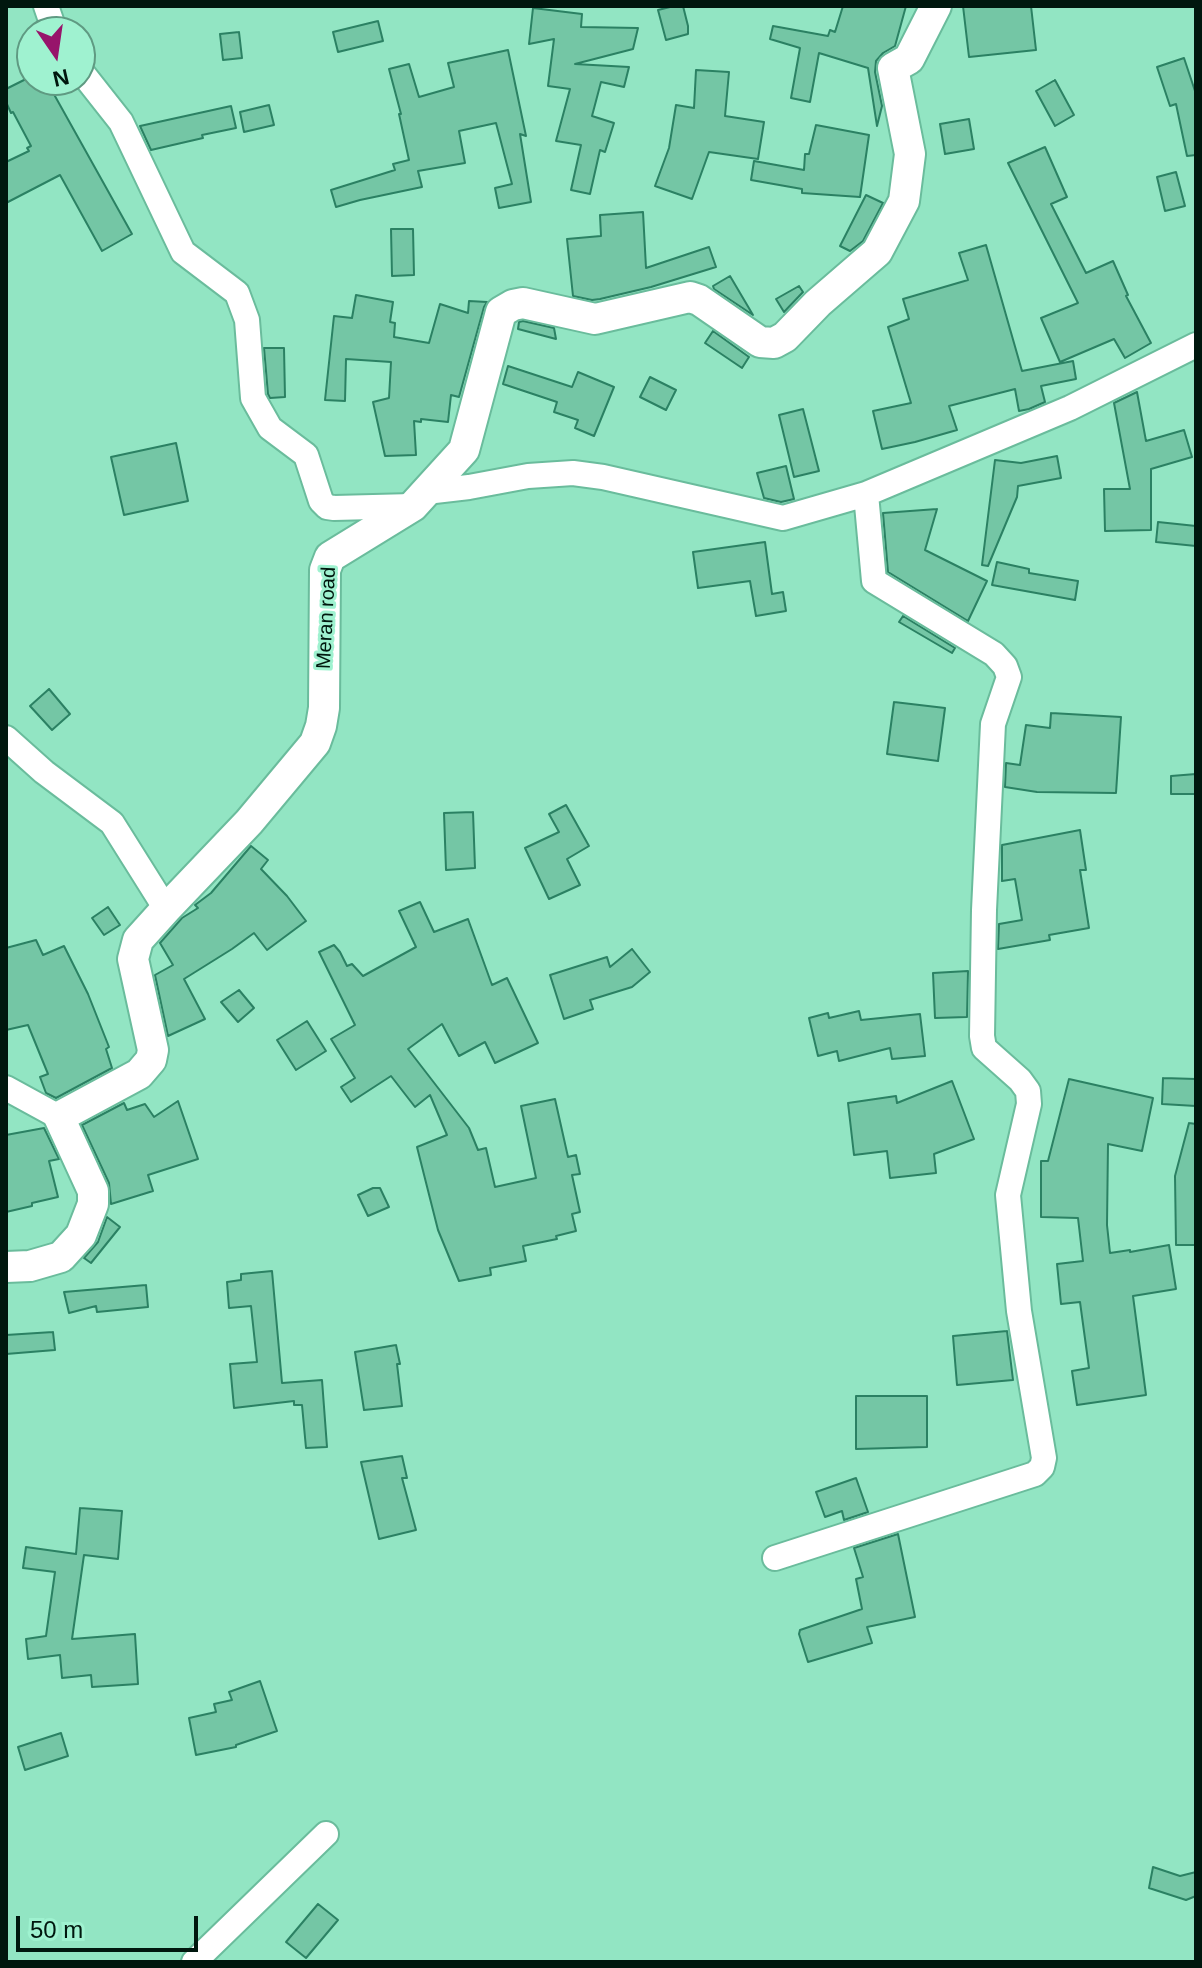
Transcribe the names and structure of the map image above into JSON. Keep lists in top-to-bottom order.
{
  "streets": {
    "street": ["Meran road"]
  },
  "scale_bar": "50 m",
  "north": "bottom"
}
